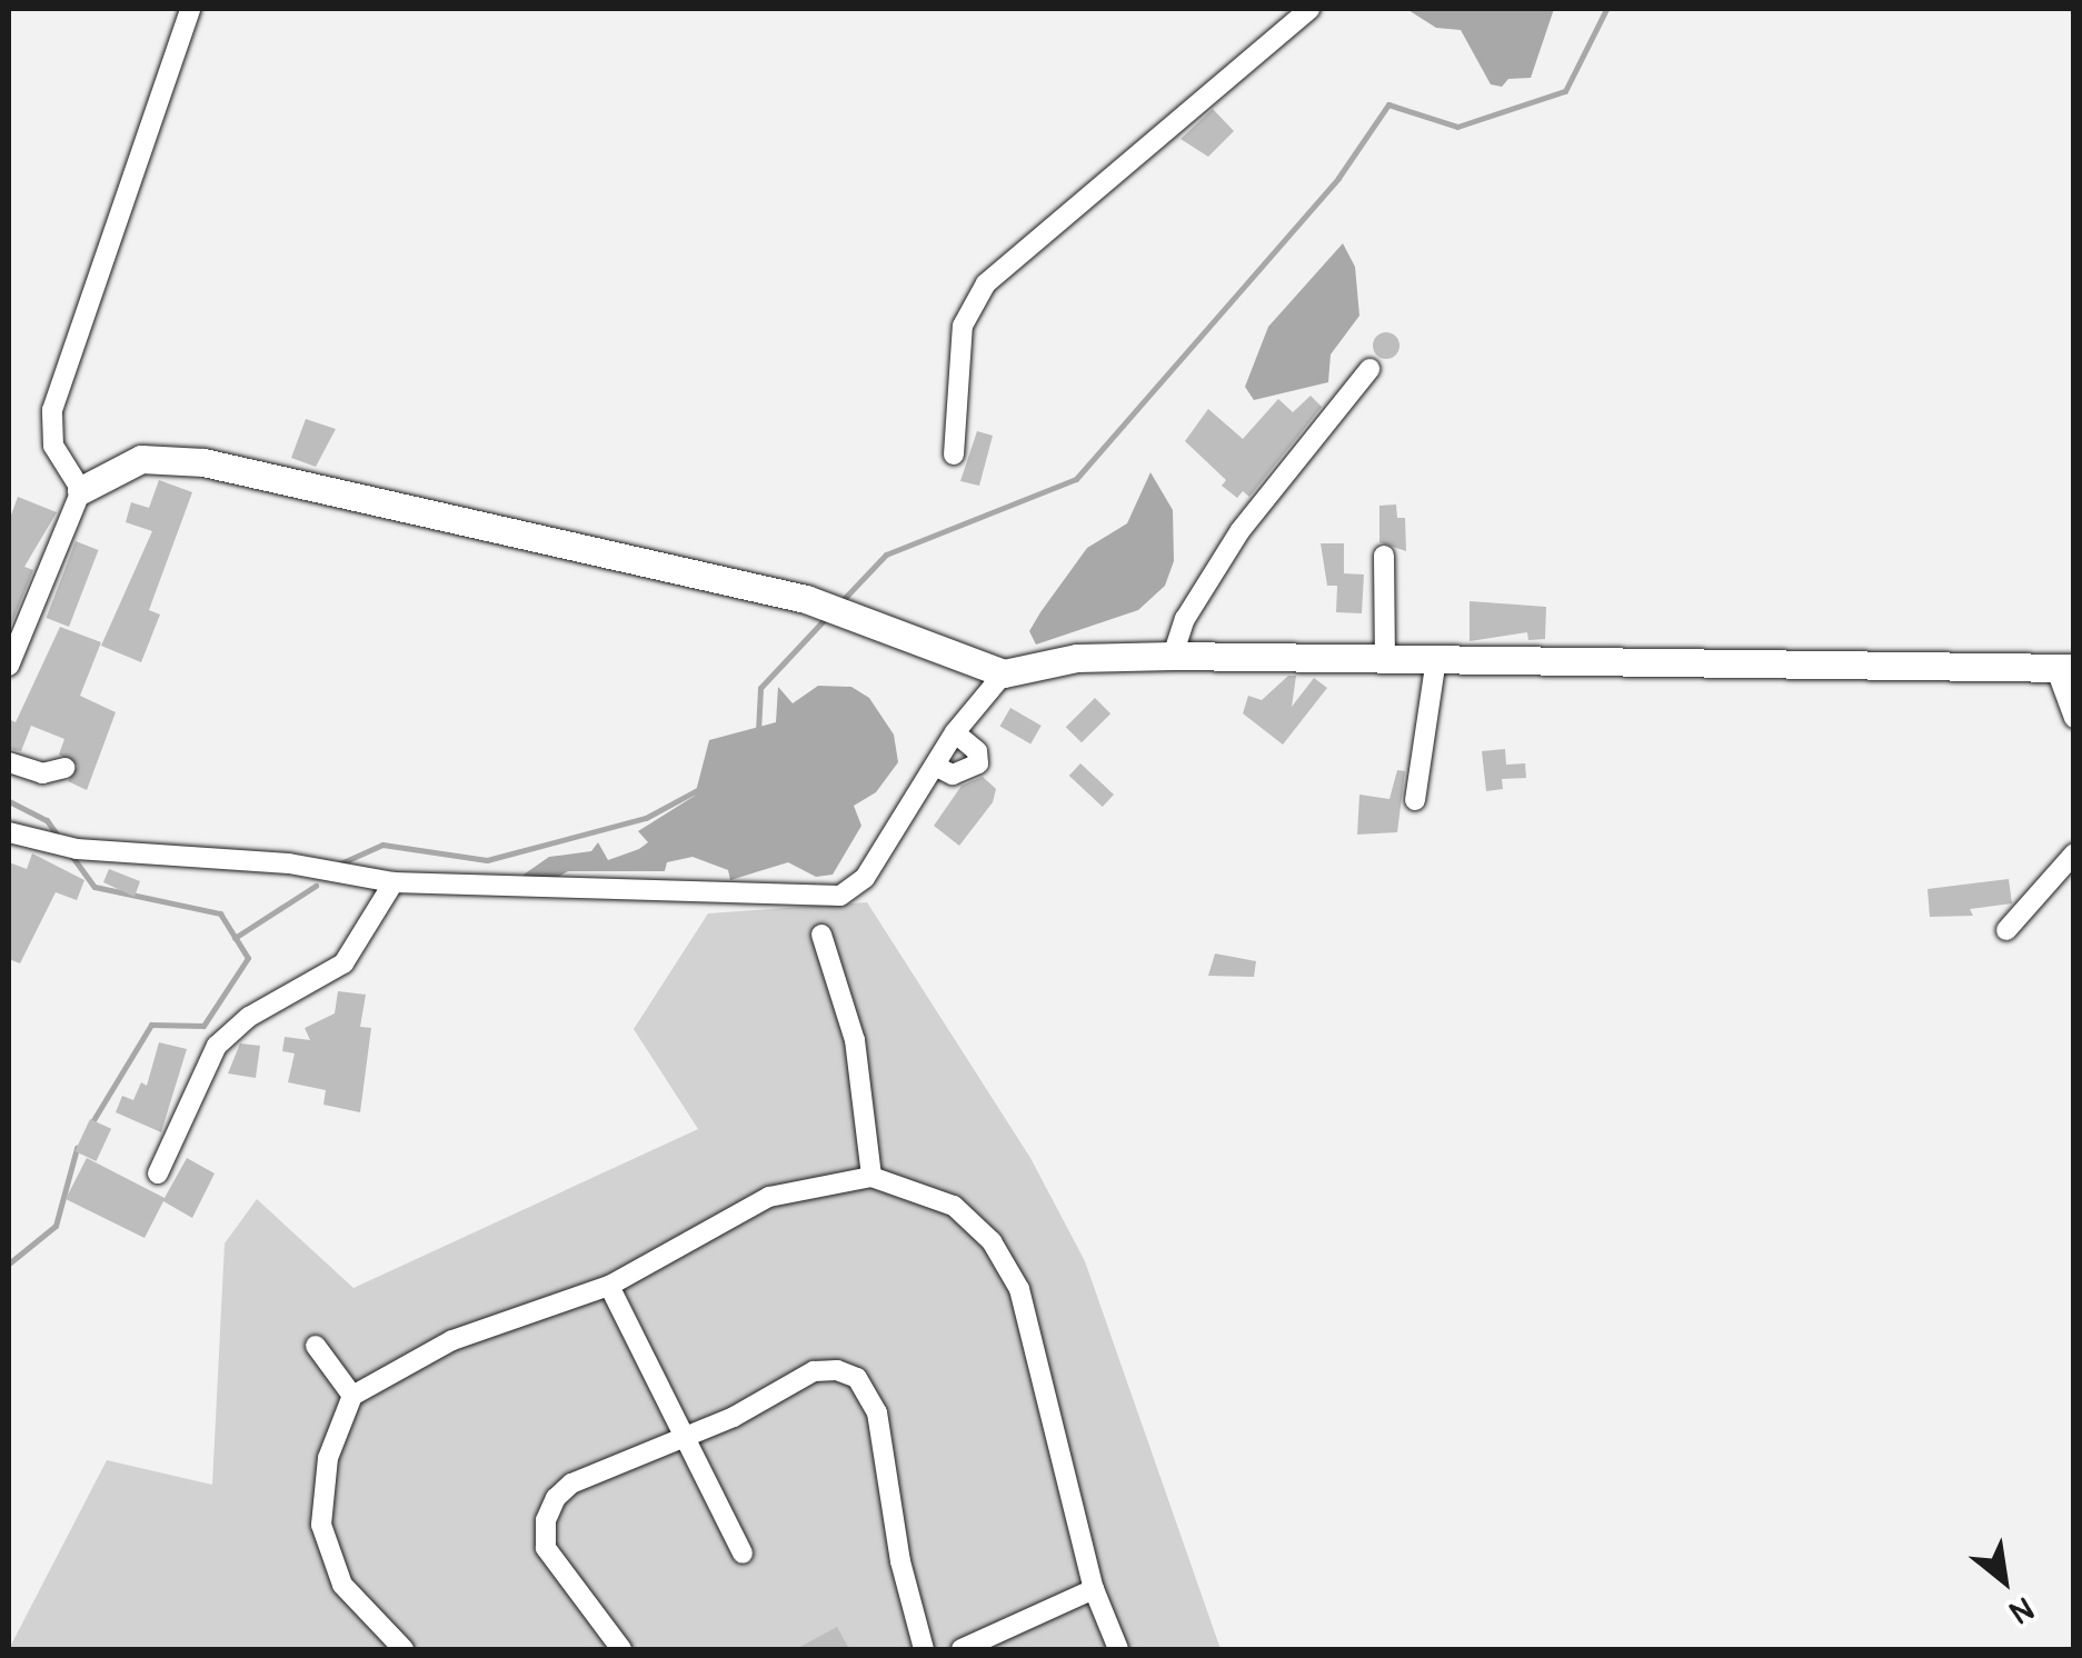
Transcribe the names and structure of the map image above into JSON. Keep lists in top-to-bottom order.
{
  "north": "bottom right"
}
